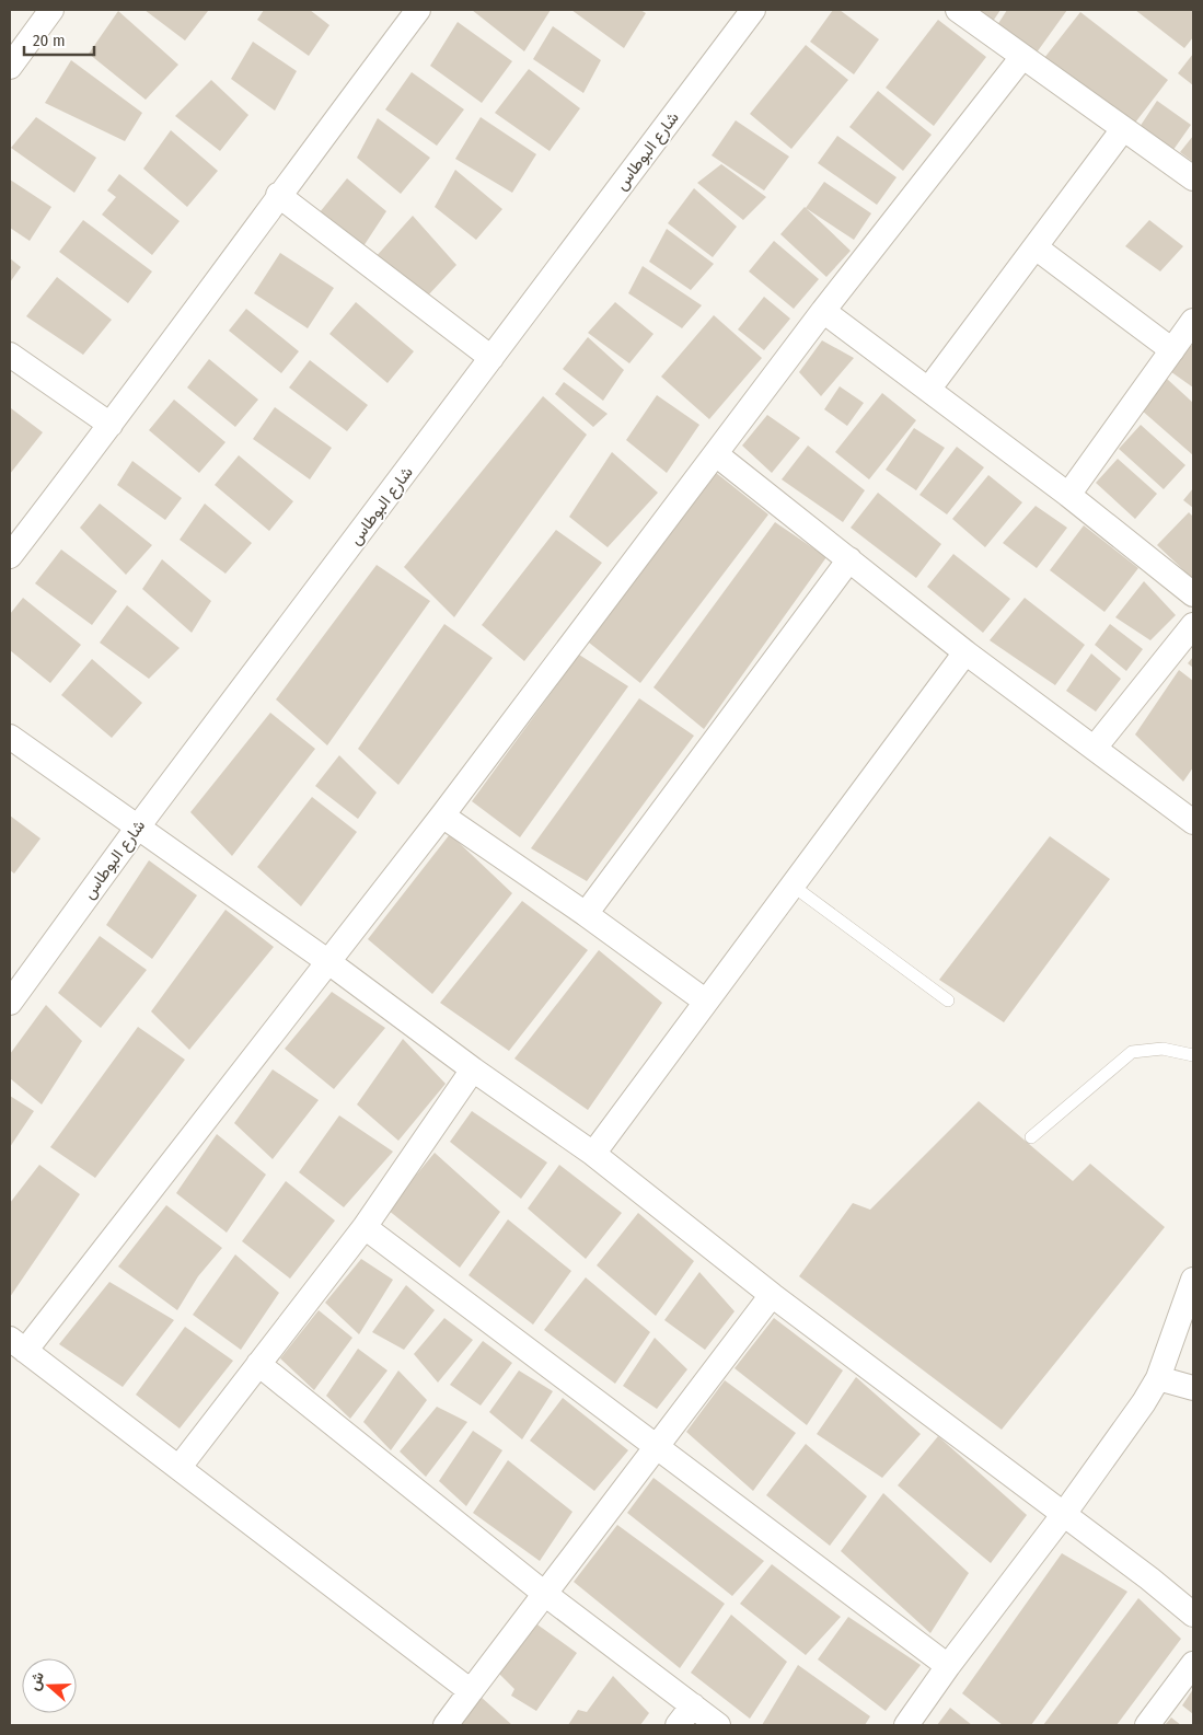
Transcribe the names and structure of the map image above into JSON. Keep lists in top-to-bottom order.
{
  "streets": {
    "street": ["شارع البوطاس"]
  },
  "scale_bar": "20 m",
  "north": "left"
}
